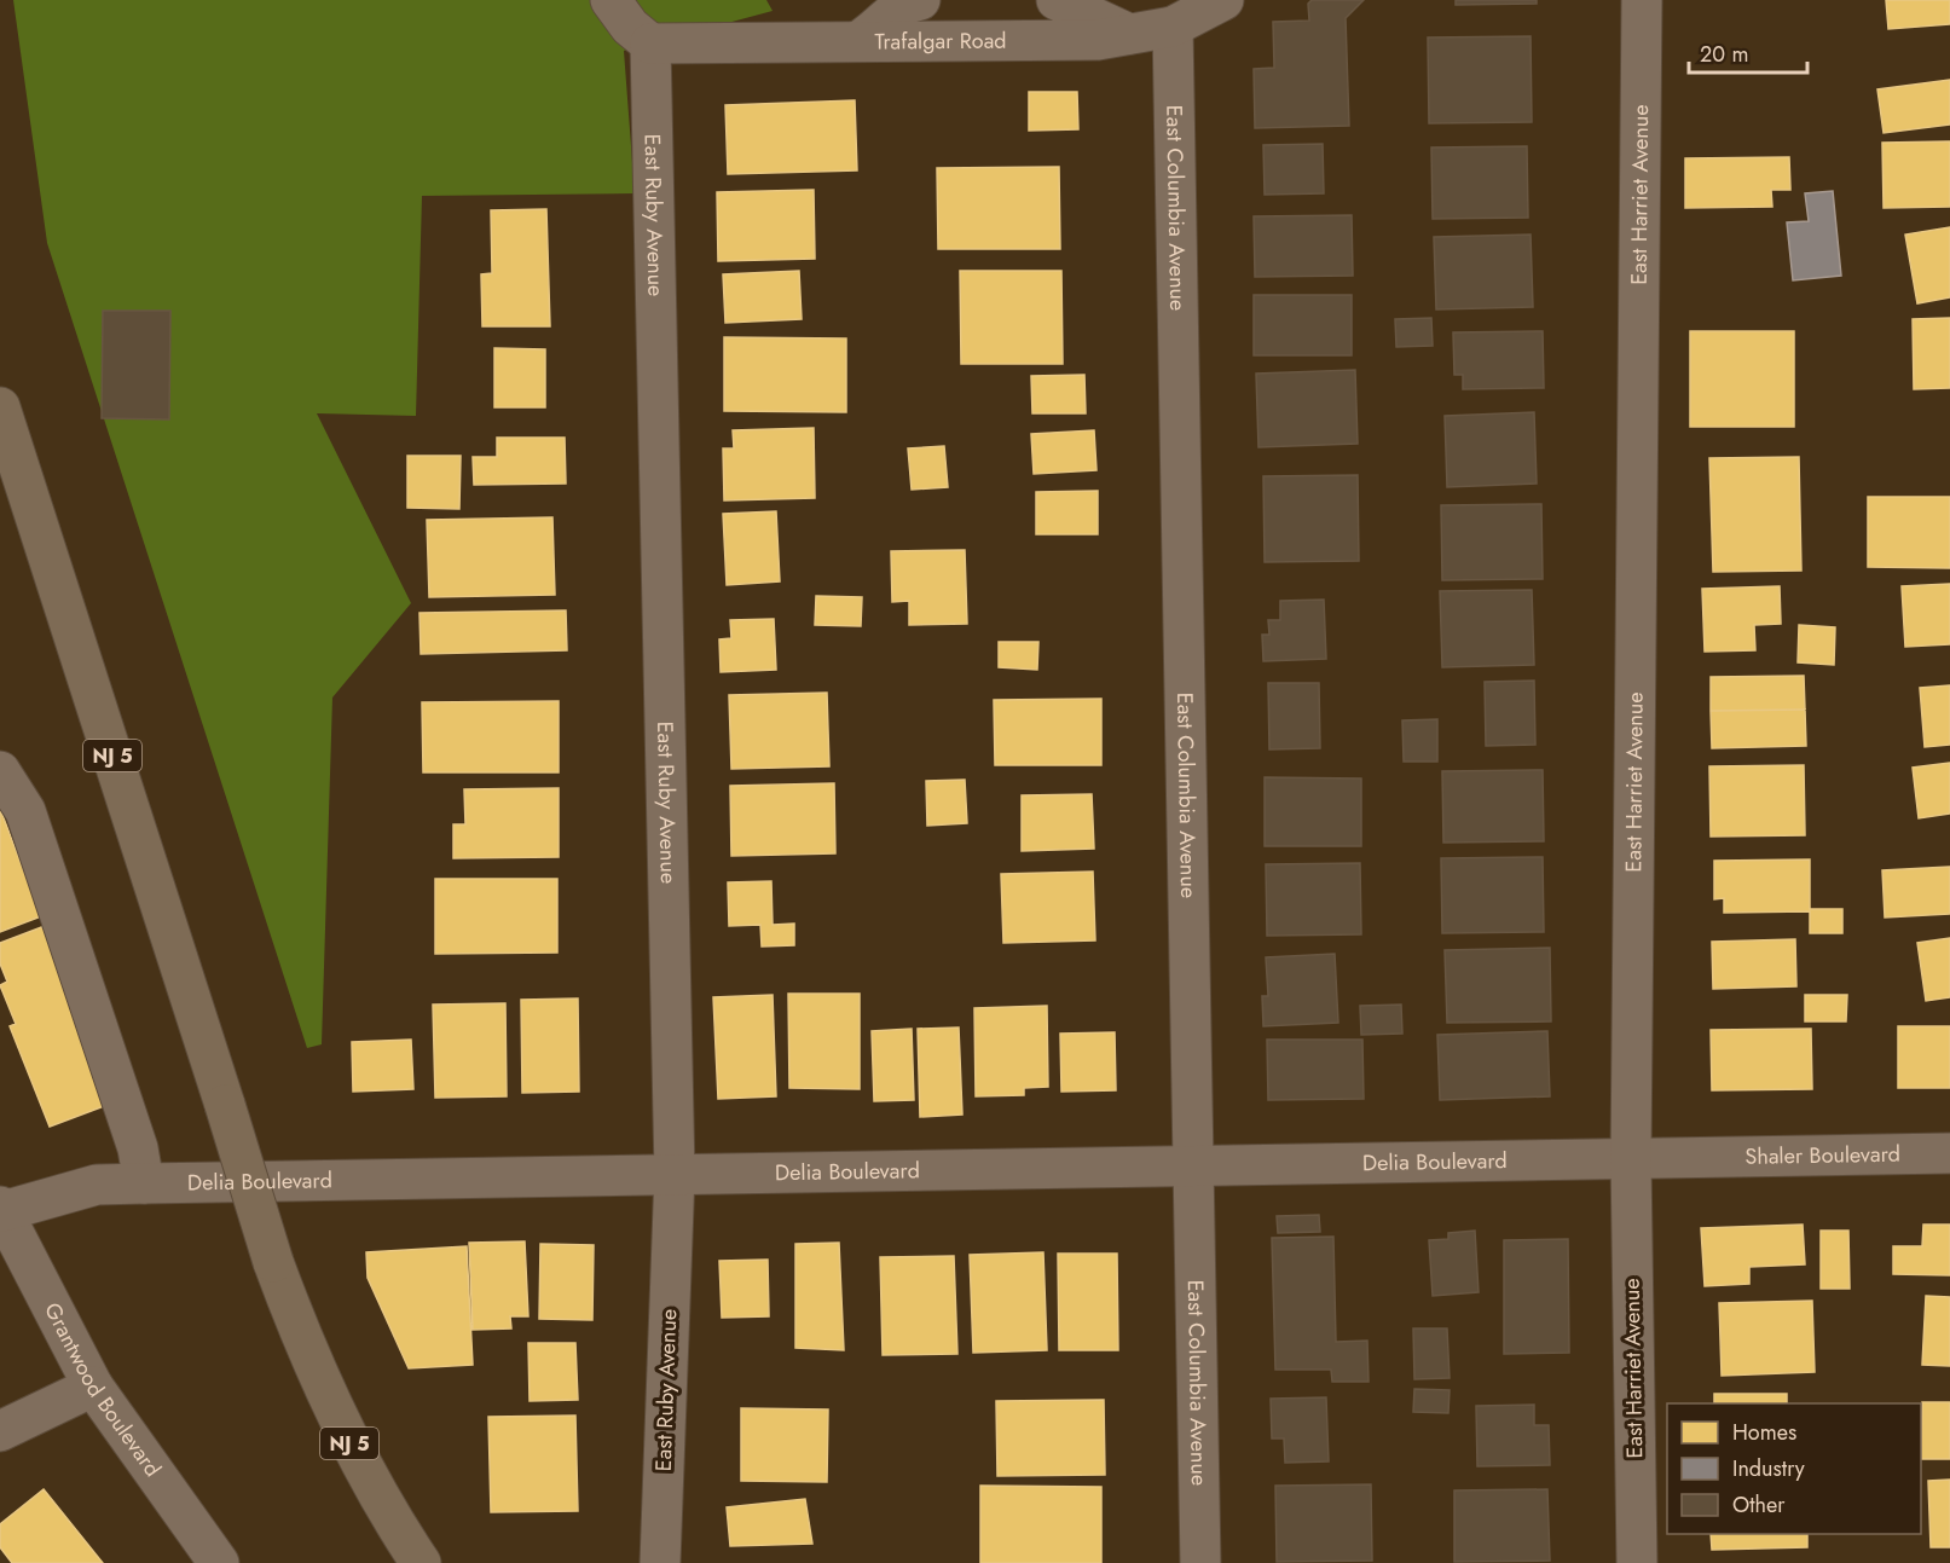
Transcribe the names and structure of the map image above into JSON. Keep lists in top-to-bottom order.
{
  "streets": {
    "main road": ["NJ 5"],
    "street": [
      "Trafalgar Road",
      "East Harriet Avenue",
      "East Columbia Avenue",
      "East Ruby Avenue",
      "Shaler Boulevard",
      "Delia Boulevard",
      "Grantwood Boulevard"
    ]
  },
  "crossings": [
    ["Trafalgar Road", "East Columbia Avenue"],
    ["Trafalgar Road", "East Ruby Avenue"],
    ["East Harriet Avenue", "Delia Boulevard"],
    ["East Columbia Avenue", "Delia Boulevard"],
    ["East Ruby Avenue", "Delia Boulevard"],
    ["Shaler Boulevard", "Delia Boulevard"],
    ["Delia Boulevard", "Grantwood Boulevard"]
  ],
  "legend": ["Homes", "Industry", "Other"],
  "scale_bar": "20 m"
}
